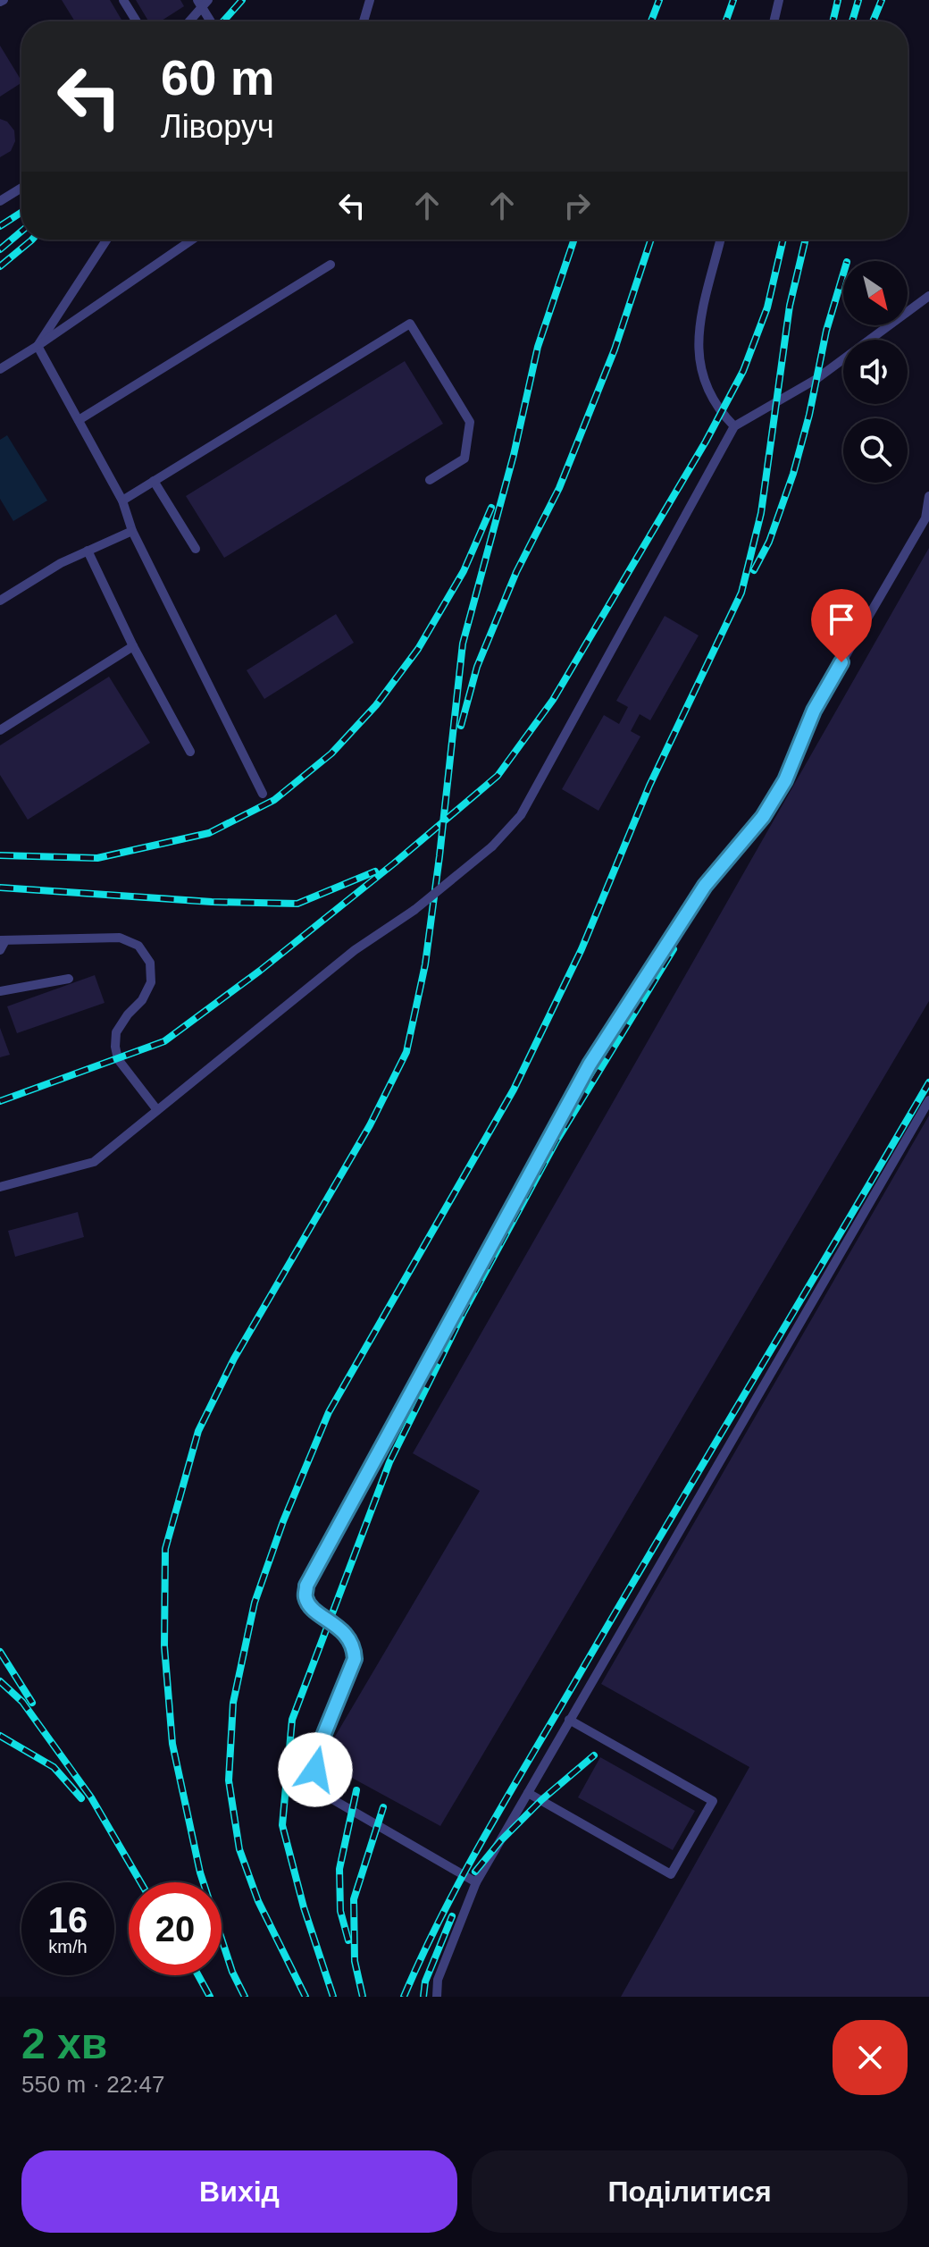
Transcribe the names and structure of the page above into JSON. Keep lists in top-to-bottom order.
{
  "north": "bottom right",
  "page": {
    "turn": ["60 m", "Ліворуч"],
    "speed": "16 km/h",
    "limit": "20",
    "heading": ["2 хв", "550 m · 22:47"],
    "buttons": ["Вихід", "Поділитися"]
  }
}
